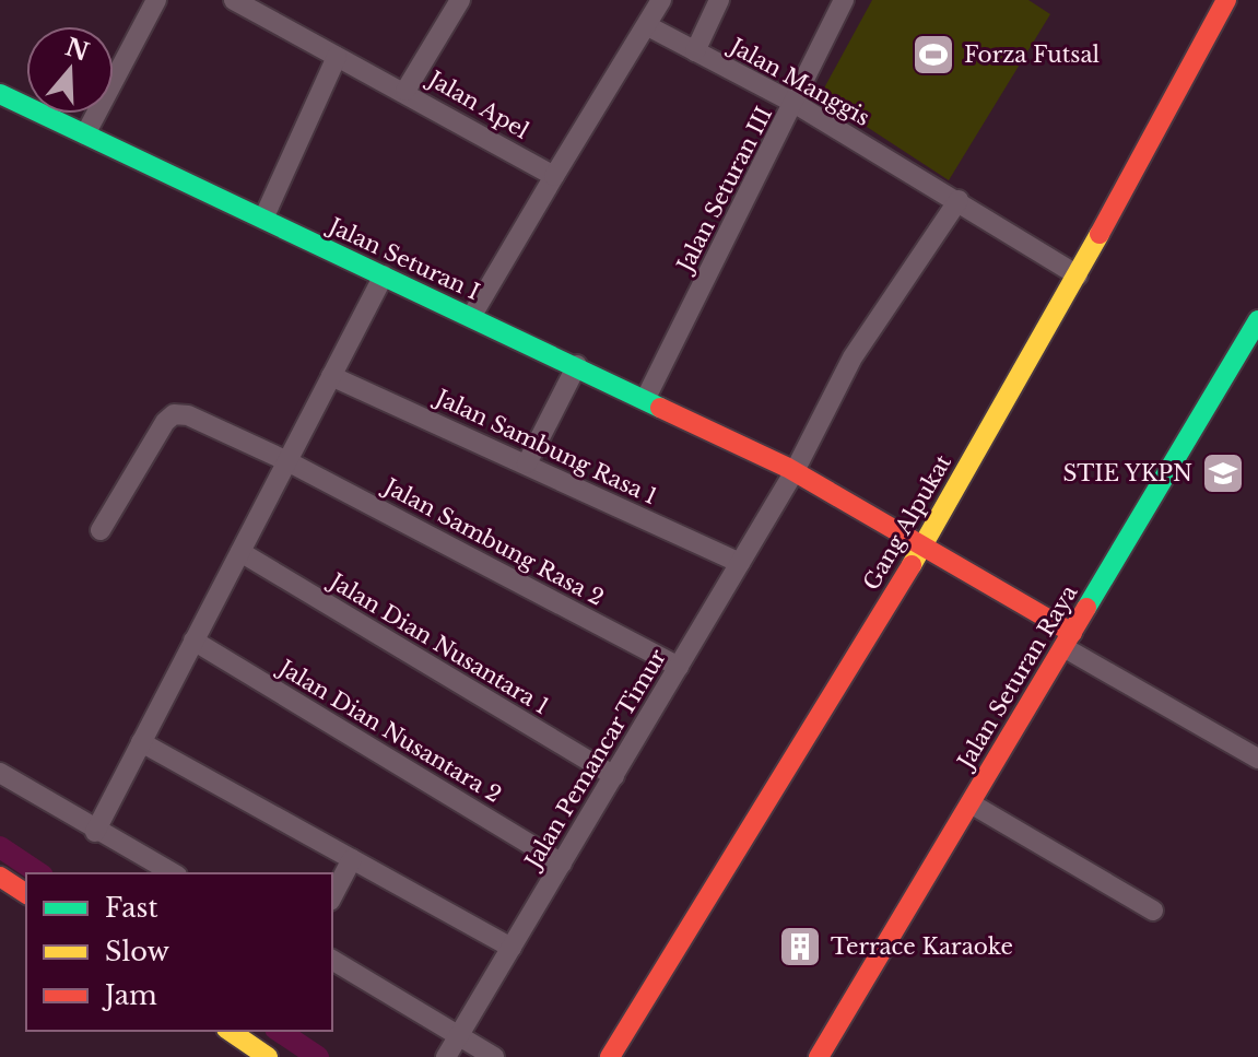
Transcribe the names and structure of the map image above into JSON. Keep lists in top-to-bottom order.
{
  "streets": {
    "street": [
      "Jalan Manggis",
      "Jalan Apel",
      "Jalan Seturan III",
      "Jalan Seturan I",
      "Jalan Sambung Rasa 1",
      "Gang Alpukat",
      "Jalan Sambung Rasa 2",
      "Jalan Dian Nusantara 1",
      "Jalan Seturan Raya",
      "Jalan Dian Nusantara 2",
      "Jalan Pemancar Timur"
    ]
  },
  "crossings": [
    ["Jalan Manggis", "Jalan Seturan III"],
    ["Jalan Manggis", "Gang Alpukat"],
    ["Jalan Manggis", "Jalan Pemancar Timur"],
    ["Jalan Seturan III", "Jalan Seturan I"],
    ["Jalan Seturan I", "Jalan Pemancar Timur"],
    ["Jalan Sambung Rasa 1", "Jalan Pemancar Timur"],
    ["Jalan Sambung Rasa 2", "Jalan Pemancar Timur"],
    ["Jalan Dian Nusantara 1", "Jalan Pemancar Timur"],
    ["Jalan Dian Nusantara 2", "Jalan Pemancar Timur"]
  ],
  "places": {
    "sports": ["Forza Futsal"],
    "school or university": ["STIE YKPN"],
    "building": ["Terrace Karaoke"]
  },
  "legend": ["Fast", "Slow", "Jam"],
  "north": "top"
}
